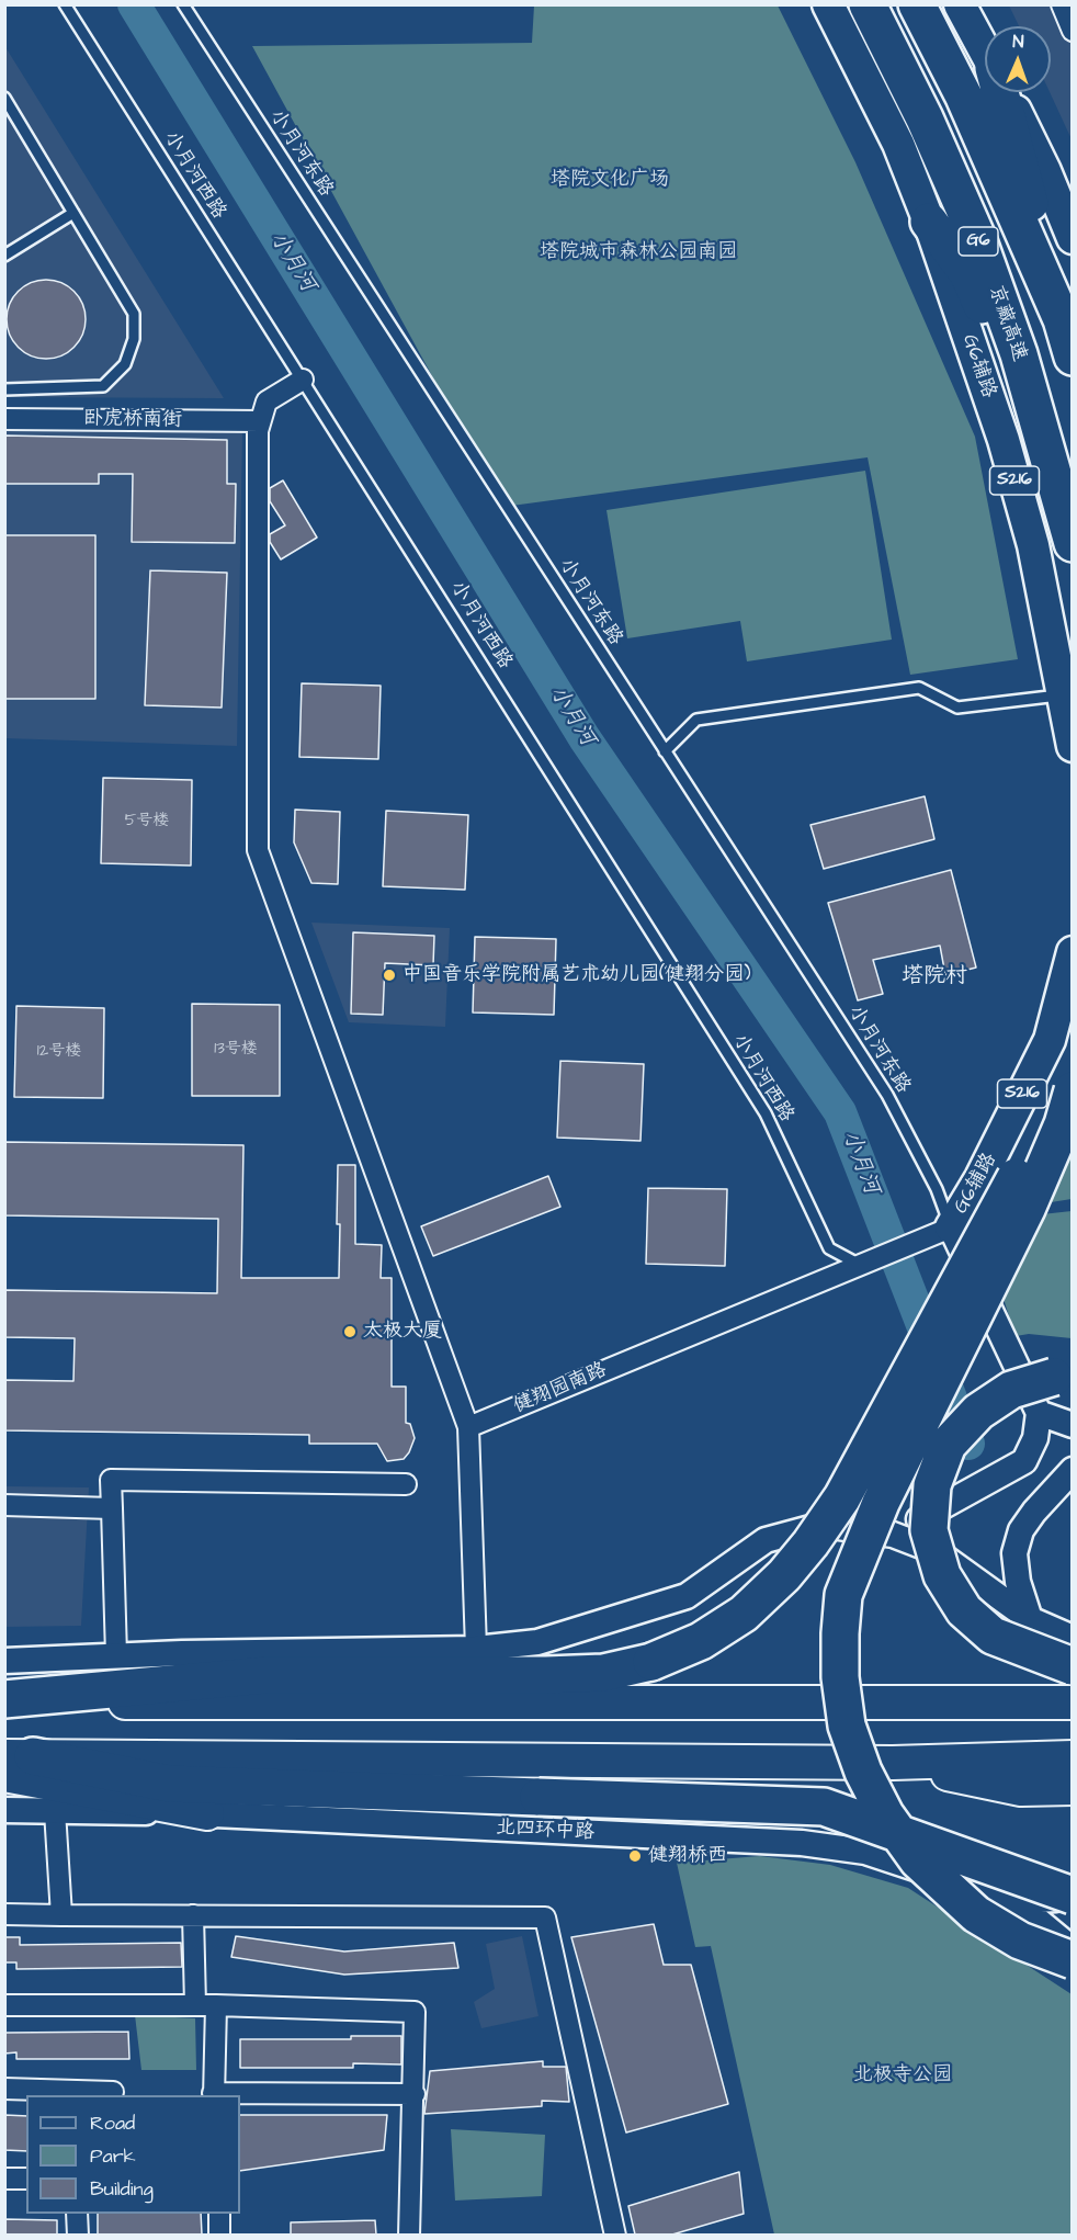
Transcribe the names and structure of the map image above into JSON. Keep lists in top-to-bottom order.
{
  "streets": {
    "highway": ["G6", "京藏高速"],
    "main road": ["G6辅路", "S216"],
    "street": ["卧虎桥南街", "健翔园南路", "北四环中路"],
    "lane": ["小月河东路", "小月河西路"]
  },
  "crossings": [
    ["小月河东路", "G6辅路"],
    ["小月河东路", "健翔园南路"],
    ["小月河西路", "健翔园南路"],
    ["G6辅路", "健翔园南路"]
  ],
  "districts": ["塔院村"],
  "water": ["小月河"],
  "parks": ["塔院文化广场", "塔院城市森林公园南园", "北极寺公园"],
  "places": ["中国音乐学院附属艺术幼儿园(健翔分园)", "太极大厦", "健翔桥西"],
  "house_numbers": ["5号楼", "13号楼", "12号楼"],
  "legend": ["Road", "Park", "Building"],
  "north": "top"
}
